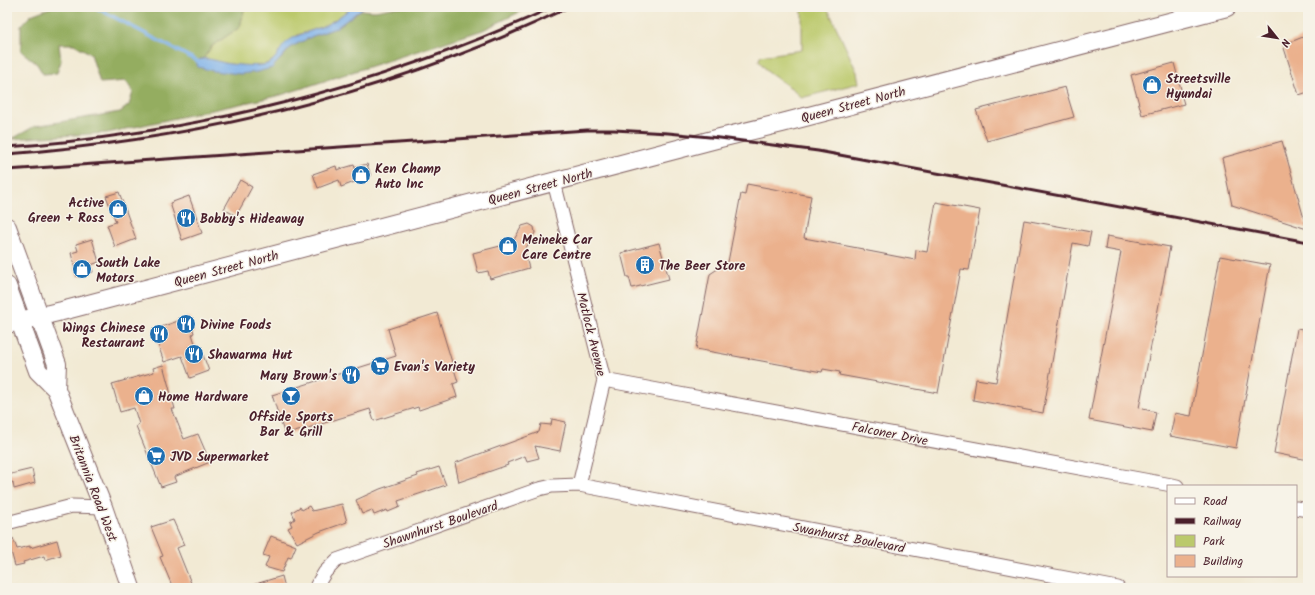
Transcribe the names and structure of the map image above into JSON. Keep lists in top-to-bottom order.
{
  "streets": {
    "main road": ["Queen Street North", "Britannia Road West"],
    "street": [
      "Matlock Avenue",
      "Falconer Drive",
      "Shawnhurst Boulevard",
      "Swanhurst Boulevard"
    ]
  },
  "crossings": [
    ["Queen Street North", "Matlock Avenue"],
    ["Queen Street North", "Britannia Road West"],
    ["Matlock Avenue", "Falconer Drive"],
    ["Matlock Avenue", "Shawnhurst Boulevard"],
    ["Matlock Avenue", "Swanhurst Boulevard"],
    ["Shawnhurst Boulevard", "Swanhurst Boulevard"]
  ],
  "places": {
    "shop": [
      "Streetsville Hyundai",
      "Ken Champ Auto Inc",
      "Active Green + Ross",
      "Meineke Car Care Centre",
      "South Lake Motors",
      "Home Hardware"
    ],
    "restaurant": [
      "Bobby's Hideaway",
      "Divine Foods",
      "Wings Chinese Restaurant",
      "Shawarma Hut",
      "Mary Brown's"
    ],
    "building": ["The Beer Store"],
    "supermarket": ["Evan's Variety", "JVD Supermarket"],
    "bar": ["Offside Sports Bar & Grill"]
  },
  "legend": [
    "Road",
    "Railway",
    "Park",
    "Building"
  ],
  "north": "bottom right"
}
